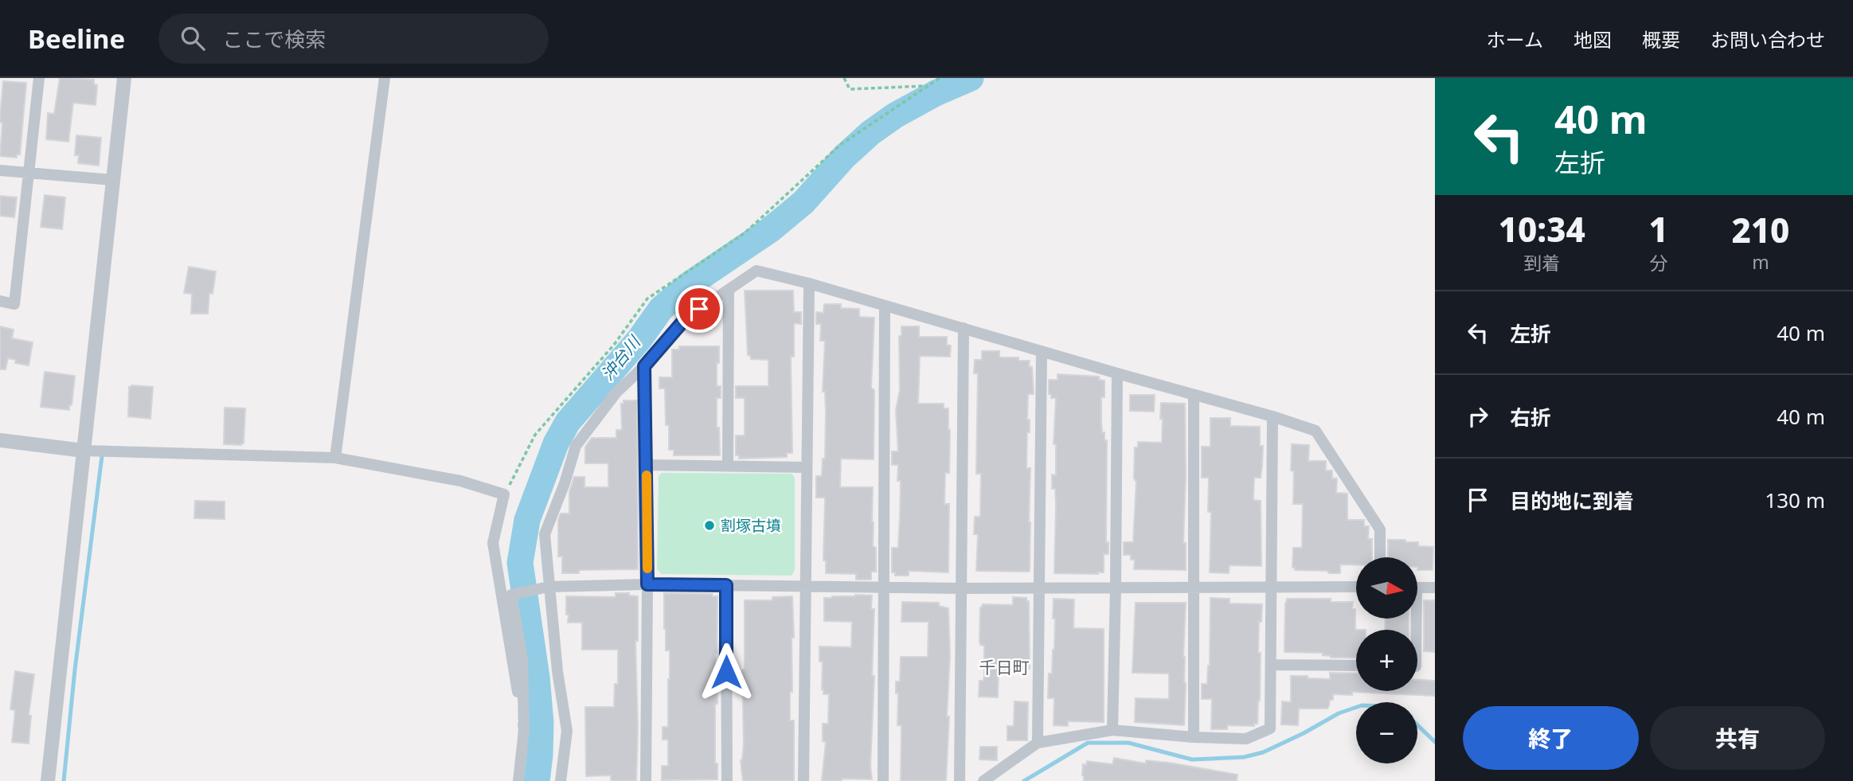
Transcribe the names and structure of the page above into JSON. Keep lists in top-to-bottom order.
{
  "districts": ["千日町"],
  "water": ["沖台川"],
  "places": ["割塚古墳"],
  "north": "right",
  "page": {
    "header": "Beeline",
    "search": "ここで検索",
    "nav": [
      "ホーム",
      "地図",
      "概要",
      "お問い合わせ"
    ],
    "turn": ["40 m", "左折"],
    "eta": [
      "10:34",
      "到着",
      "1",
      "分",
      "210",
      "m"
    ],
    "list": [
      {
        "name": "左折",
        "value": "40 m"
      },
      {
        "name": "右折",
        "value": "40 m"
      },
      {
        "name": "目的地に到着",
        "value": "130 m"
      }
    ],
    "map_buttons": ["+", "−"],
    "buttons": ["終了", "共有"]
  }
}
